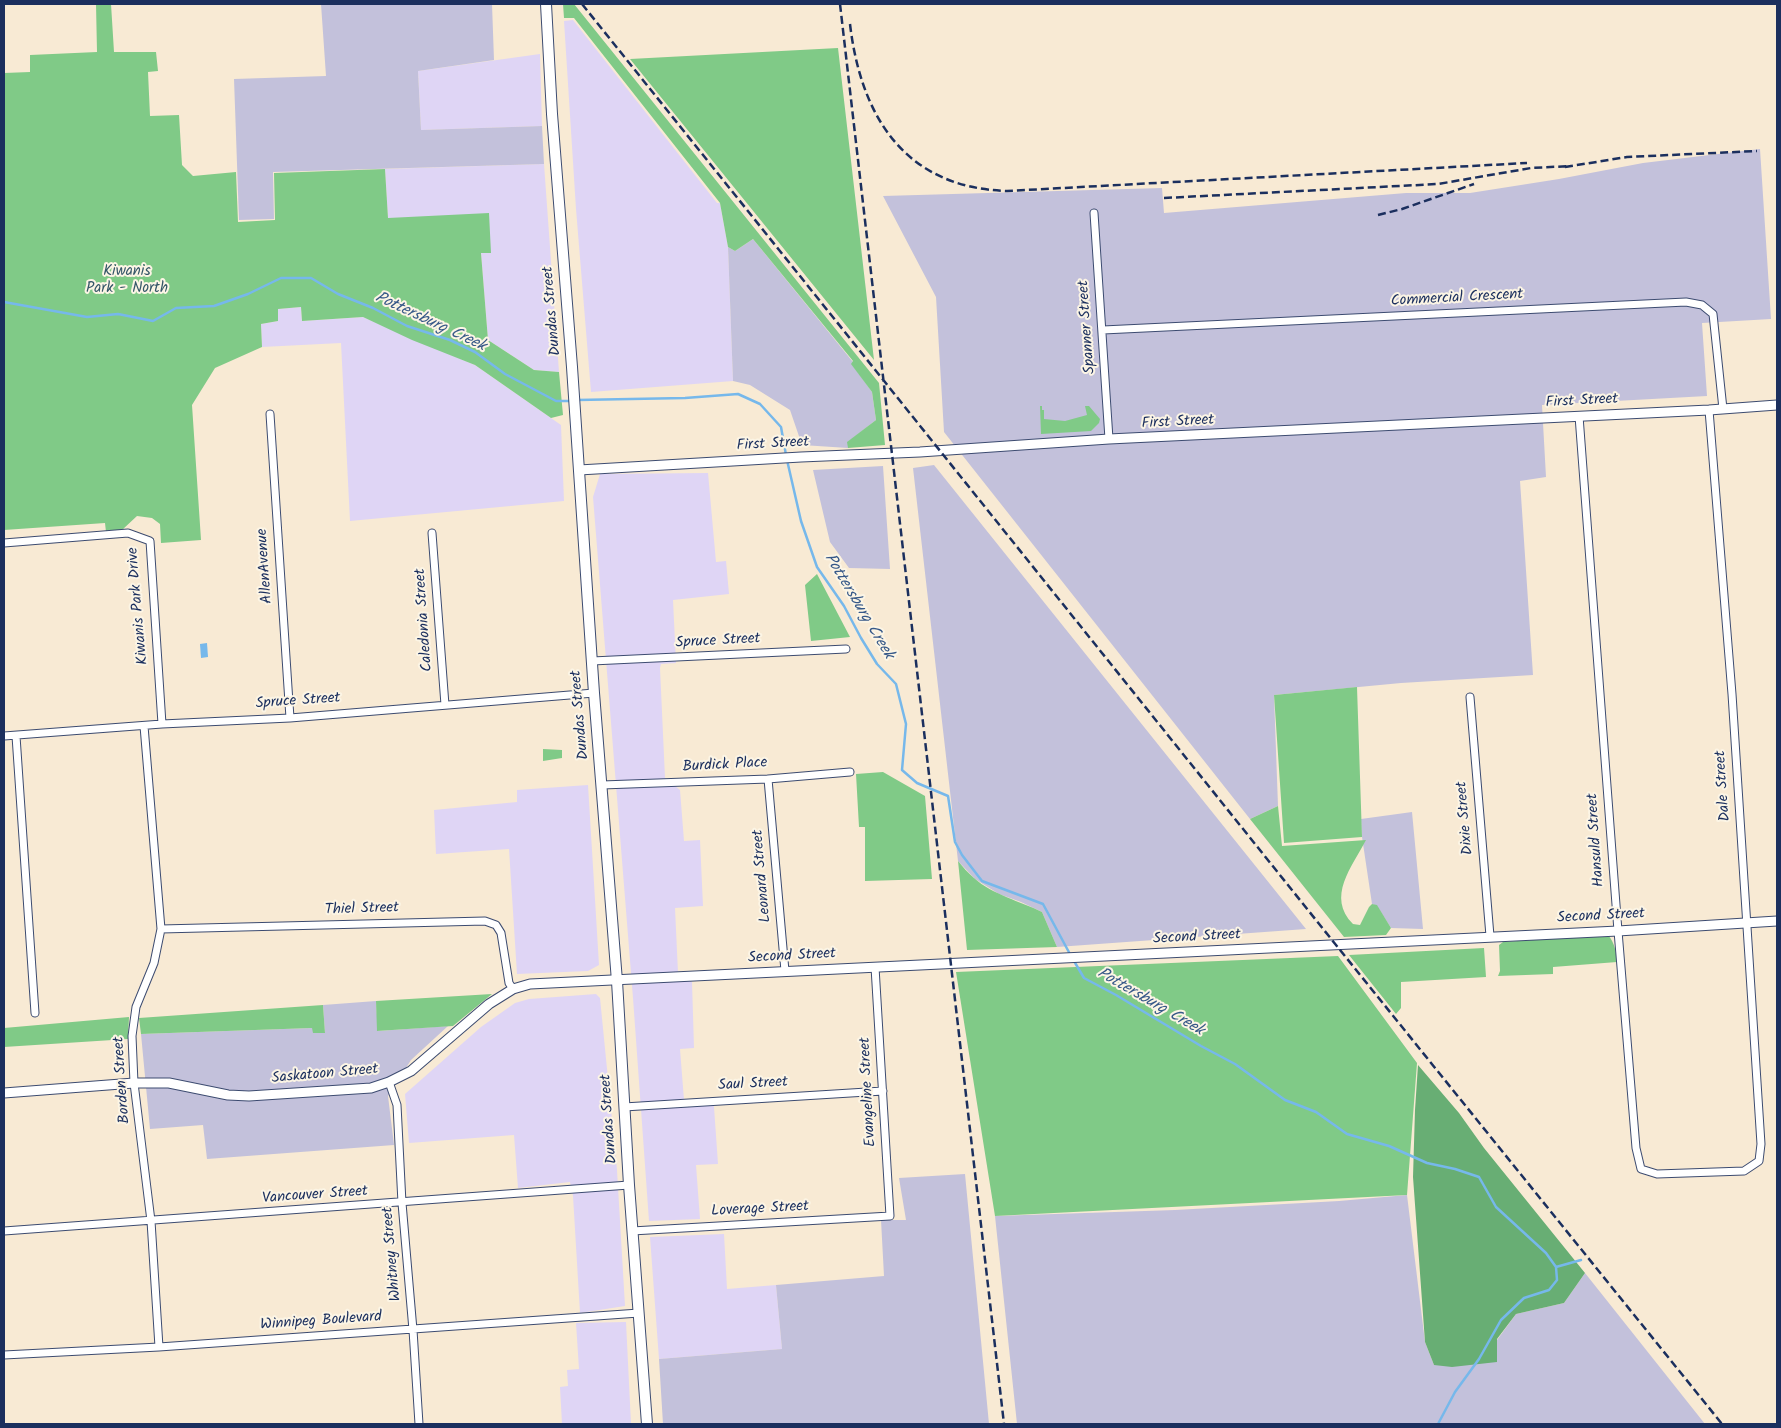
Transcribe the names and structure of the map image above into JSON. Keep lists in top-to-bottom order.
{
  "streets": {
    "main road": ["Dundas Street"],
    "street": [
      "Commercial Crescent",
      "Spanner Street",
      "First Street",
      "AllenAvenue",
      "Kiwanis Park Drive",
      "Caledonia Street",
      "Spruce Street",
      "Burdick Place",
      "Dale Street",
      "Dixie Street",
      "Hansuld Street",
      "Leonard Street",
      "Thiel Street",
      "Second Street",
      "Saskatoon Street",
      "Borden Street",
      "Saul Street",
      "Evangeline Street",
      "Vancouver Street",
      "Loverage Street",
      "Whitney Street",
      "Winnipeg Boulevard"
    ]
  },
  "crossings": [
    ["Commercial Crescent", "Spanner Street"],
    ["Commercial Crescent", "First Street"],
    ["Dundas Street", "First Street"],
    ["Dundas Street", "Spruce Street"],
    ["Dundas Street", "Burdick Place"],
    ["Dundas Street", "Second Street"],
    ["Dundas Street", "Saskatoon Street"],
    ["Dundas Street", "Saul Street"],
    ["Dundas Street", "Vancouver Street"],
    ["Dundas Street", "Loverage Street"],
    ["Dundas Street", "Winnipeg Boulevard"],
    ["Spanner Street", "First Street"],
    ["First Street", "Dale Street"],
    ["First Street", "Hansuld Street"],
    ["AllenAvenue", "Spruce Street"],
    ["Kiwanis Park Drive", "Spruce Street"],
    ["Caledonia Street", "Spruce Street"],
    ["Spruce Street", "Borden Street"],
    ["Burdick Place", "Leonard Street"],
    ["Dale Street", "Hansuld Street"],
    ["Dale Street", "Second Street"],
    ["Dixie Street", "Second Street"],
    ["Hansuld Street", "Second Street"],
    ["Leonard Street", "Second Street"],
    ["Thiel Street", "Saskatoon Street"],
    ["Thiel Street", "Borden Street"],
    ["Second Street", "Saskatoon Street"],
    ["Second Street", "Evangeline Street"],
    ["Saskatoon Street", "Borden Street"],
    ["Saskatoon Street", "Whitney Street"],
    ["Borden Street", "Vancouver Street"],
    ["Borden Street", "Winnipeg Boulevard"],
    ["Saul Street", "Evangeline Street"],
    ["Evangeline Street", "Loverage Street"],
    ["Vancouver Street", "Whitney Street"],
    ["Whitney Street", "Winnipeg Boulevard"]
  ],
  "water": ["Pottersburg Creek"],
  "parks": ["Kiwanis Park - North"]
}
